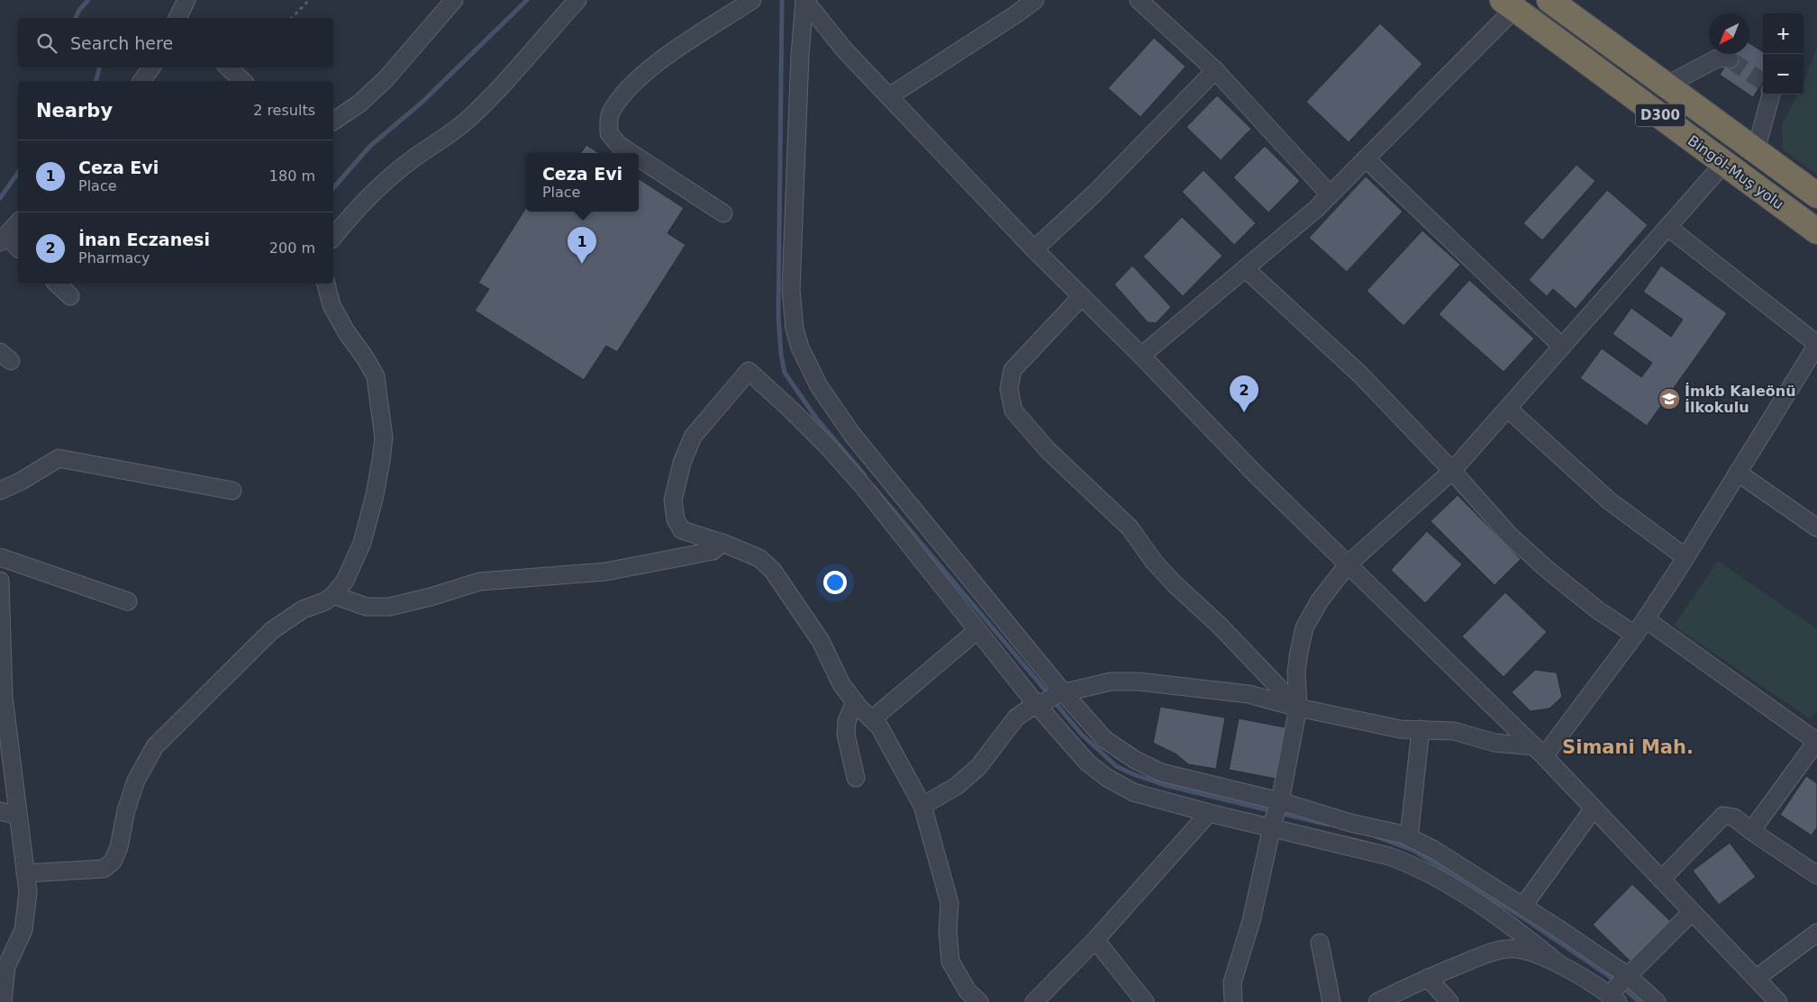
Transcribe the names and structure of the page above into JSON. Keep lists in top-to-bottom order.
{
  "streets": {
    "highway": ["D300", "Bingöl-Muş yolu"]
  },
  "districts": ["Simani Mah."],
  "places": {
    "school or university": ["İmkb Kaleönü İlkokulu"]
  },
  "north": "bottom left",
  "page": {
    "map_buttons": ["+", "−"],
    "search": "Search here",
    "heading": ["Nearby", "2 results"],
    "list": [
      {
        "mark": "1",
        "name": "Ceza Evi",
        "note": "Place",
        "value": "180 m"
      },
      {
        "mark": "2",
        "name": "İnan Eczanesi",
        "note": "Pharmacy",
        "value": "200 m"
      }
    ],
    "popup": ["Ceza Evi", "Place"],
    "pins": ["1", "2"]
  }
}
